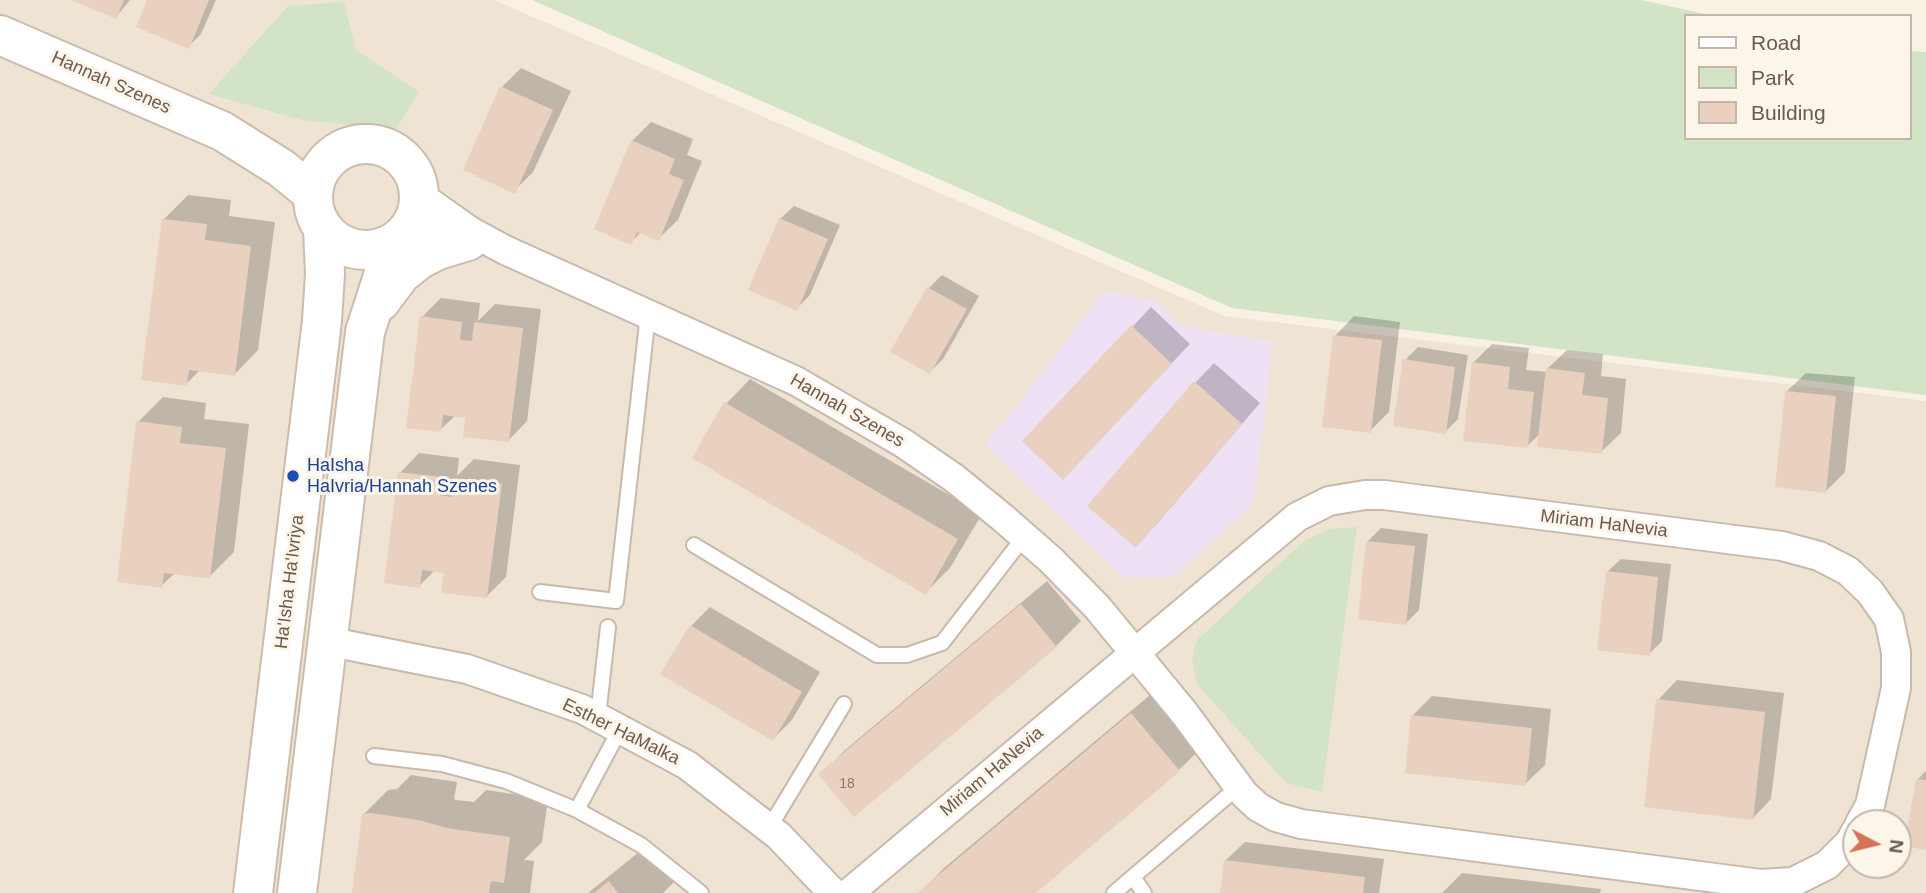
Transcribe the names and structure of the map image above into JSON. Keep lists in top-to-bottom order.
{
  "streets": {
    "street": [
      "Hannah Szenes",
      "Miriam HaNevia",
      "Ha'Isha Ha'Ivriya",
      "Esther HaMalka"
    ]
  },
  "crossings": [
    ["Hannah Szenes", "Miriam HaNevia"],
    ["Hannah Szenes", "Ha'Isha Ha'Ivriya"]
  ],
  "places": ["HaIsha HaIvria/Hannah Szenes"],
  "house_numbers": ["18"],
  "legend": ["Road", "Park", "Building"],
  "north": "right"
}
